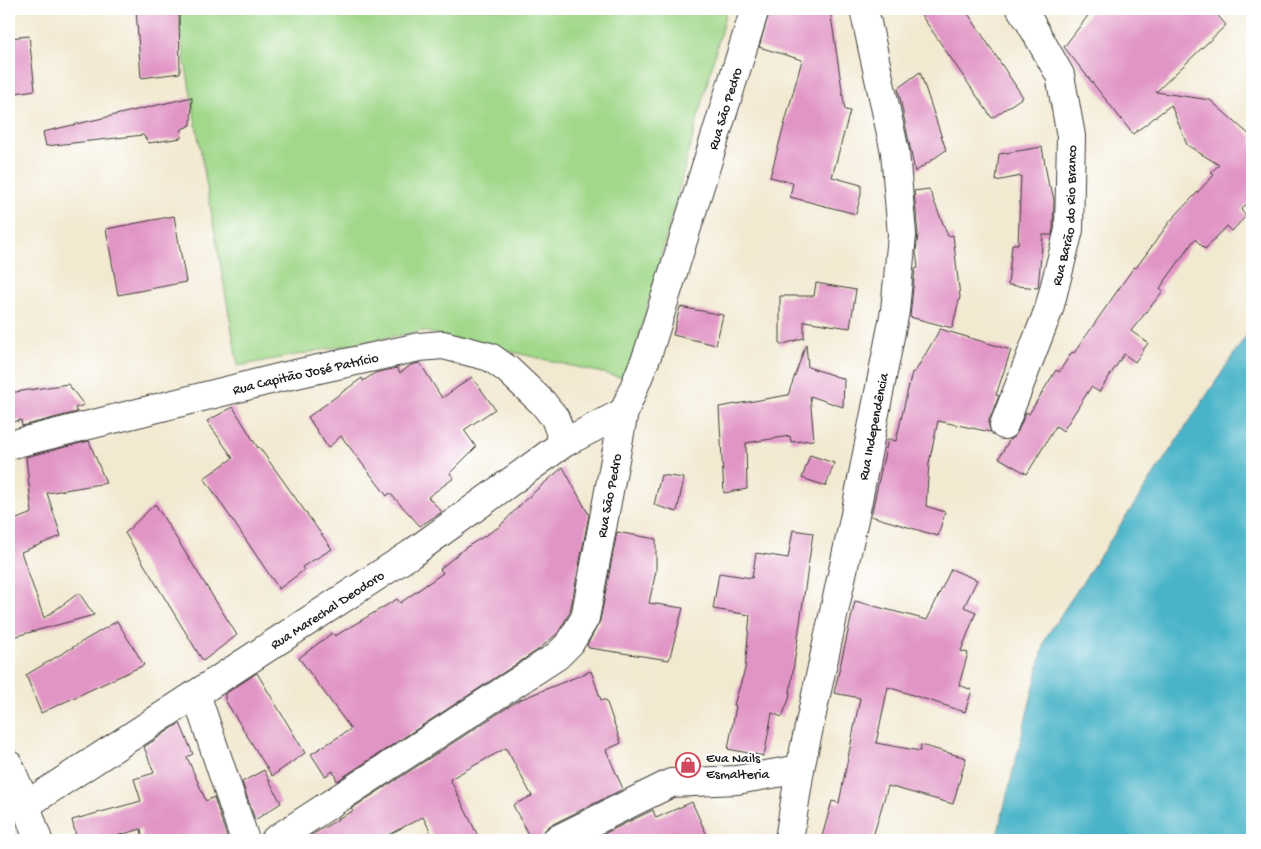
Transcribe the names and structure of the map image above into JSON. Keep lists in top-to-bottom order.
{
  "streets": {
    "street": [
      "Rua São Pedro",
      "Rua Barão do Rio Branco",
      "Rua Capitão José Patrício",
      "Rua Independência",
      "Rua Marechal Deodoro"
    ]
  },
  "crossings": [
    ["Rua São Pedro", "Rua Marechal Deodoro"],
    ["Rua Capitão José Patrício", "Rua Marechal Deodoro"]
  ],
  "places": {
    "shop": ["Eva Nails Esmalteria"]
  }
}
